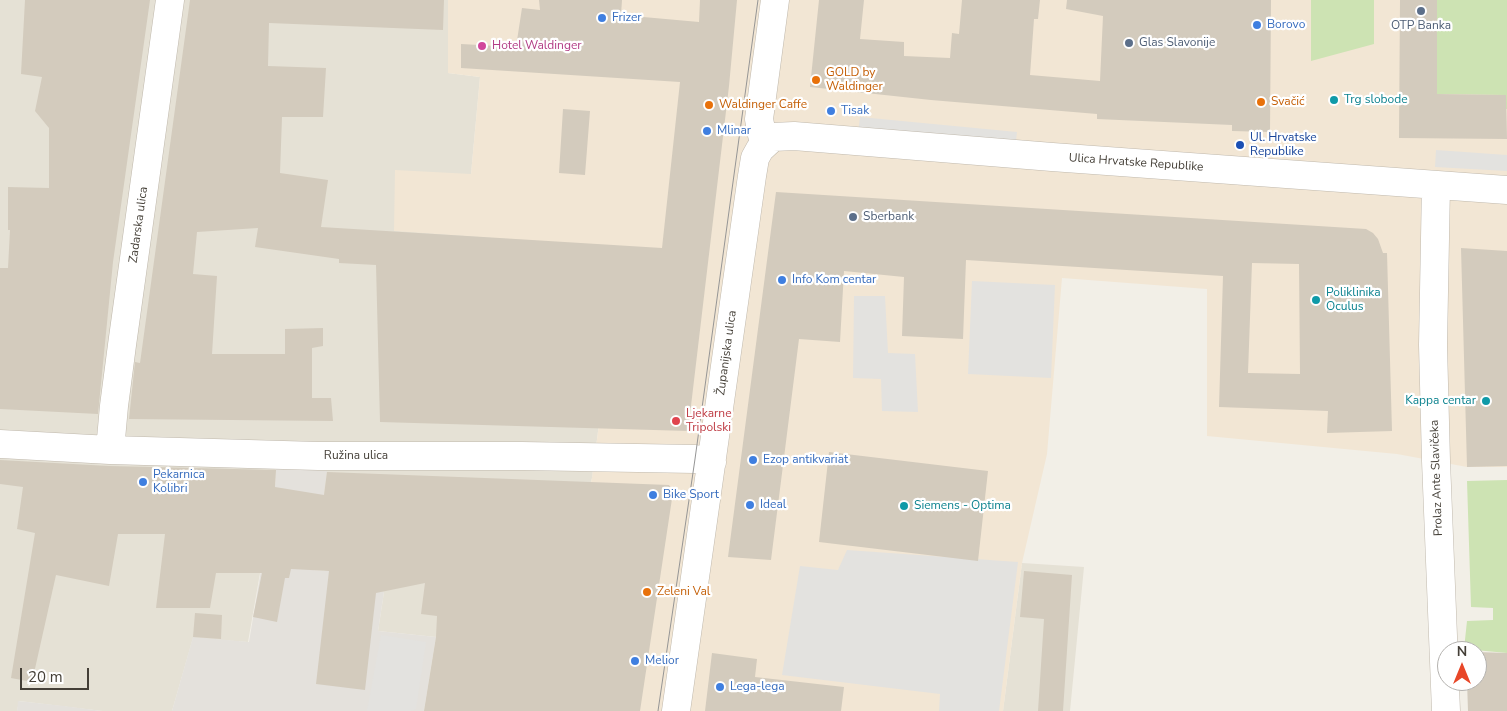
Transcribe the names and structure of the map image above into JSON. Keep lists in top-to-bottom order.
{
  "streets": {
    "street": [
      "Ulica Hrvatske Republike",
      "Zadarska ulica",
      "Županijska ulica",
      "Ružina ulica",
      "Prolaz Ante Slavičeka"
    ]
  },
  "crossings": [
    ["Ulica Hrvatske Republike", "Županijska ulica"],
    ["Ulica Hrvatske Republike", "Prolaz Ante Slavičeka"],
    ["Zadarska ulica", "Ružina ulica"],
    ["Županijska ulica", "Ružina ulica"]
  ],
  "places": [
    "OTP Banka",
    "Frizer",
    "Borovo",
    "Glas Slavonije",
    "Hotel Waldinger",
    "GOLD by Waldinger",
    "Trg slobode",
    "Svačić",
    "Waldinger Caffe",
    "Tisak",
    "Mlinar",
    "Ul. Hrvatske Republike",
    "Sberbank",
    "Info Kom centar",
    "Poliklinika Oculus",
    "Kappa centar",
    "Ljekarne Tripolski",
    "Ezop antikvariat",
    "Pekarnica Kolibri",
    "Bike Sport",
    "Ideal",
    "Siemens - Optima",
    "Zeleni Val",
    "Melior",
    "Lega-lega"
  ],
  "scale_bar": "20 m",
  "north": "top"
}
